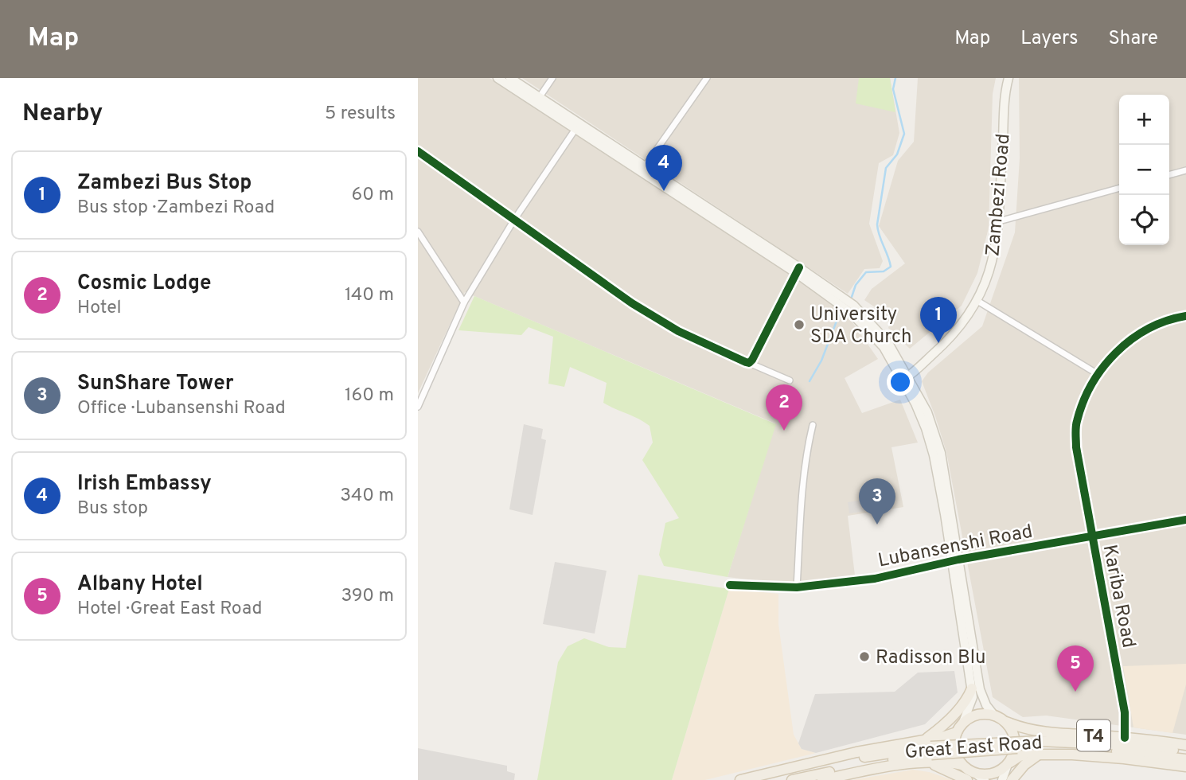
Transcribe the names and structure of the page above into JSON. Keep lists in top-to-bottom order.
{
  "streets": {
    "main road": ["Zambezi Road", "T4", "Great East Road"],
    "street": ["Lubansenshi Road", "Kariba Road"]
  },
  "crossings": [
    ["Lubansenshi Road", "Kariba Road"],
    ["Kariba Road", "Great East Road"]
  ],
  "places": ["University SDA Church", "Radisson Blu"],
  "page": {
    "header": "Map",
    "nav": ["Map", "Layers", "Share"],
    "heading": ["Nearby", "5 results"],
    "map_buttons": ["+", "−"],
    "pins": [
      "4",
      "1",
      "2",
      "3",
      "5"
    ],
    "list": [
      {
        "mark": "1",
        "name": "Zambezi Bus Stop",
        "note": "Bus stop · Zambezi Road",
        "value": "60 m"
      },
      {
        "mark": "2",
        "name": "Cosmic Lodge",
        "note": "Hotel",
        "value": "140 m"
      },
      {
        "mark": "3",
        "name": "SunShare Tower",
        "note": "Office · Lubansenshi Road",
        "value": "160 m"
      },
      {
        "mark": "4",
        "name": "Irish Embassy",
        "note": "Bus stop",
        "value": "340 m"
      },
      {
        "mark": "5",
        "name": "Albany Hotel",
        "note": "Hotel · Great East Road",
        "value": "390 m"
      }
    ]
  }
}
